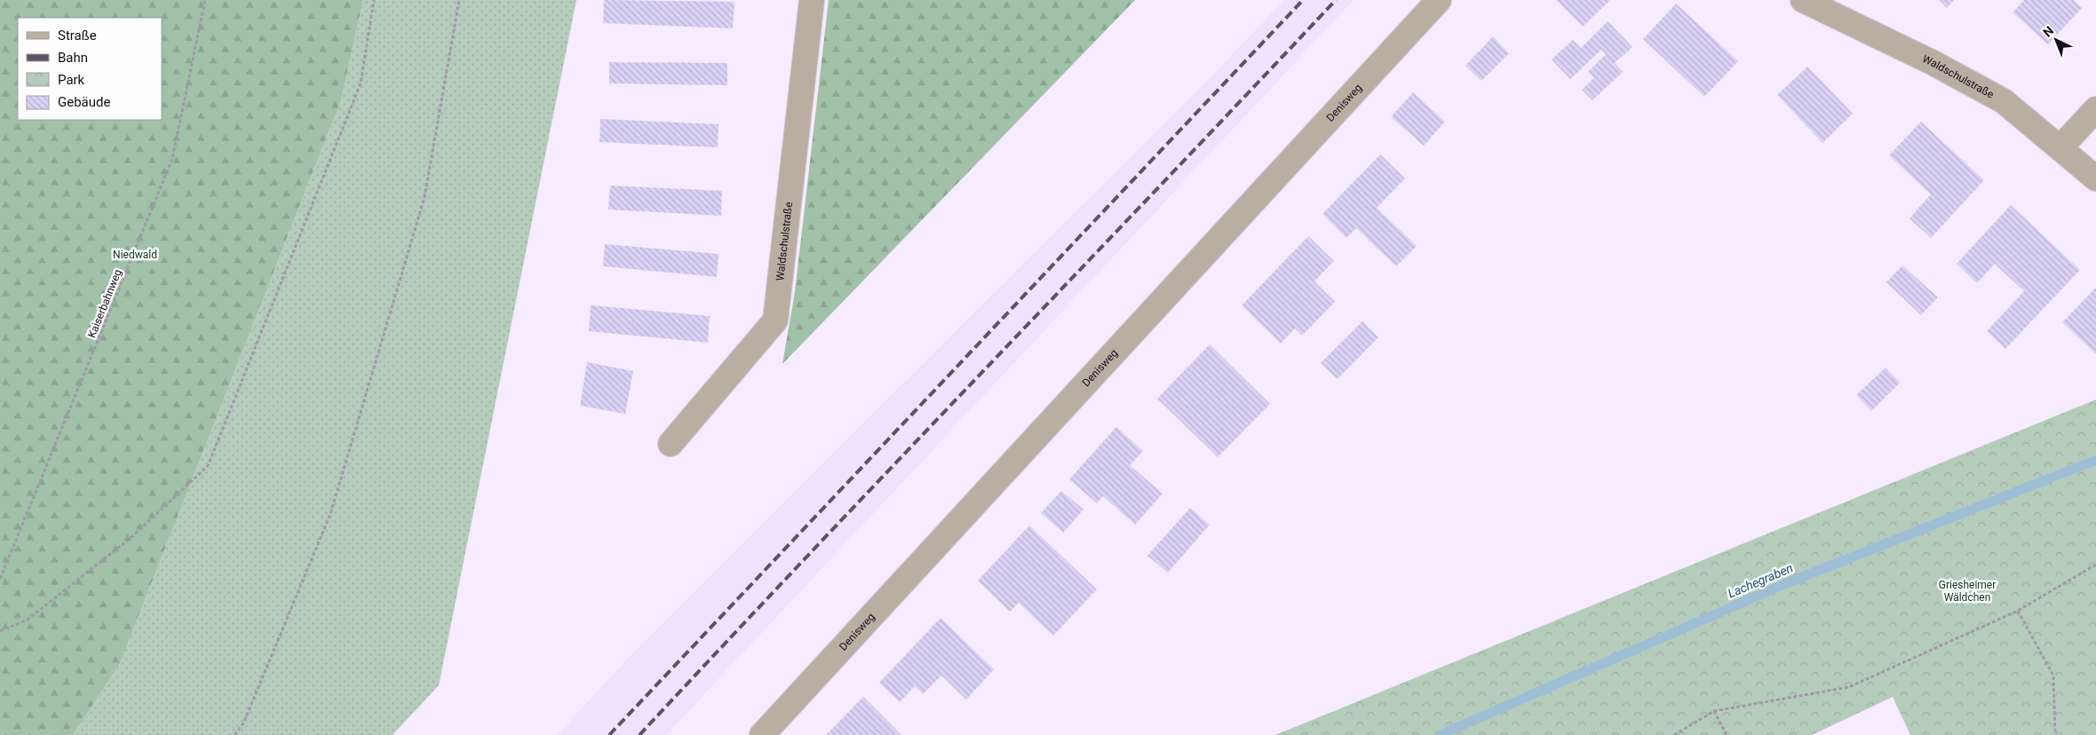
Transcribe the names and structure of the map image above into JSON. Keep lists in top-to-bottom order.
{
  "streets": {
    "street": ["Waldschulstraße", "Denisweg"],
    "path": ["Kaiserbahnweg"]
  },
  "water": ["Lachegraben"],
  "parks": ["Niedwald", "Griesheimer Wäldchen"],
  "legend": [
    "Straße",
    "Bahn",
    "Park",
    "Gebäude"
  ],
  "north": "top left"
}
